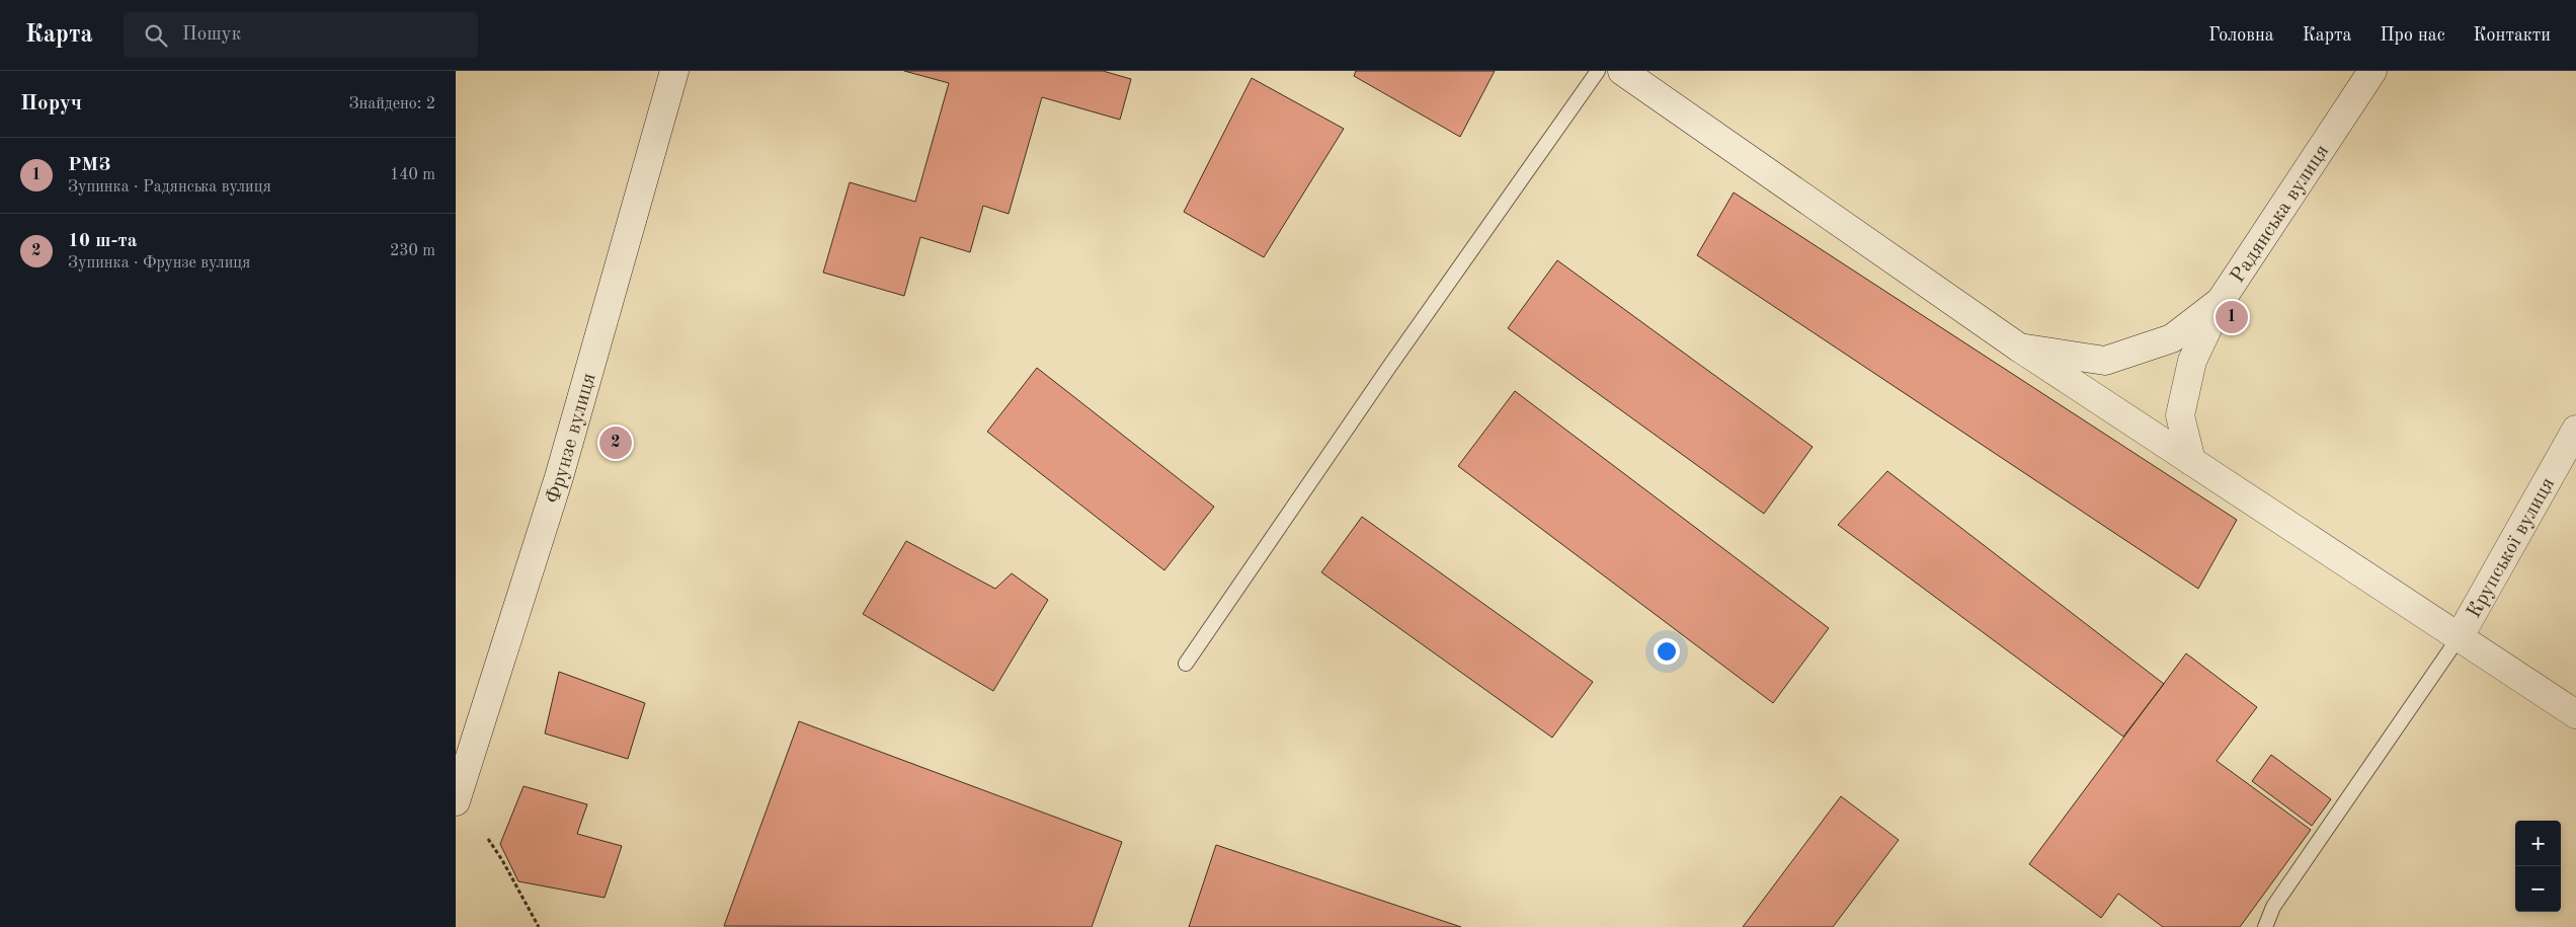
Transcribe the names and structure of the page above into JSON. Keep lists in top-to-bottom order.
{
  "streets": {
    "main road": ["Радянська вулиця", "Фрунзе вулиця", "Крупської вулиця"]
  },
  "page": {
    "header": "Карта",
    "search": "Пошук",
    "nav": [
      "Головна",
      "Карта",
      "Про нас",
      "Контакти"
    ],
    "heading": ["Поруч", "Знайдено: 2"],
    "list": [
      {
        "mark": "1",
        "name": "РМЗ",
        "note": "Зупинка · Радянська вулиця",
        "value": "140 m"
      },
      {
        "mark": "2",
        "name": "10 ш-та",
        "note": "Зупинка · Фрунзе вулиця",
        "value": "230 m"
      }
    ],
    "pins": ["1", "2"],
    "map_buttons": ["+", "−"]
  }
}
